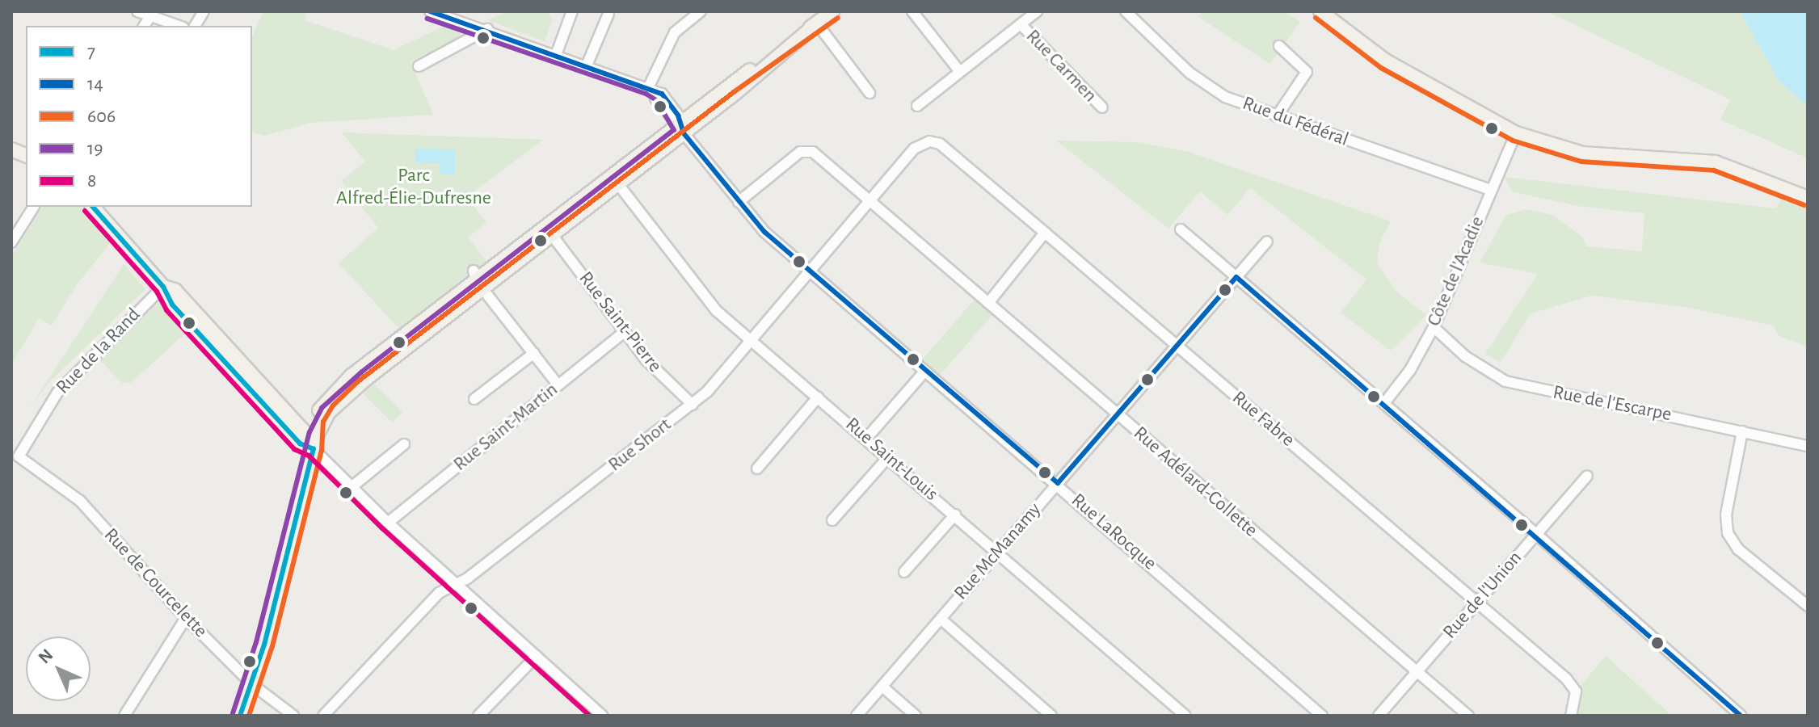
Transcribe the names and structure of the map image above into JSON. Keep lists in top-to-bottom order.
{
  "streets": {
    "street": [
      "Rue Carmen",
      "Rue du Fédéral",
      "Côte de l'Acadie",
      "Rue Saint-Pierre",
      "Rue de la Rand",
      "Rue de l'Escarpe",
      "Rue Fabre",
      "Rue Saint-Martin",
      "Rue Short",
      "Rue Saint-Louis",
      "Rue Adélard-Collette",
      "Rue LaRocque",
      "Rue McManamy",
      "Rue de Courcelette",
      "Rue de l'Union"
    ]
  },
  "crossings": [
    ["Rue du Fédéral", "Côte de l'Acadie"],
    ["Côte de l'Acadie", "Rue de l'Escarpe"],
    ["Rue Saint-Pierre", "Rue Saint-Martin"],
    ["Rue Saint-Pierre", "Rue Short"],
    ["Rue de la Rand", "Rue de Courcelette"],
    ["Rue Fabre", "Rue Short"],
    ["Rue Fabre", "Rue McManamy"],
    ["Rue Fabre", "Rue de l'Union"],
    ["Rue Short", "Rue Saint-Louis"],
    ["Rue Short", "Rue Adélard-Collette"],
    ["Rue Short", "Rue LaRocque"],
    ["Rue Saint-Louis", "Rue McManamy"],
    ["Rue Adélard-Collette", "Rue LaRocque"],
    ["Rue Adélard-Collette", "Rue McManamy"],
    ["Rue Adélard-Collette", "Rue de l'Union"],
    ["Rue LaRocque", "Rue McManamy"]
  ],
  "parks": ["Parc Alfred-Élie-Dufresne"],
  "lines": [
    "transit line 14",
    "transit line 606",
    "transit line 19",
    "transit line 7",
    "transit line 8"
  ],
  "legend": [
    "7",
    "14",
    "606",
    "19",
    "8"
  ],
  "north": "top left"
}
